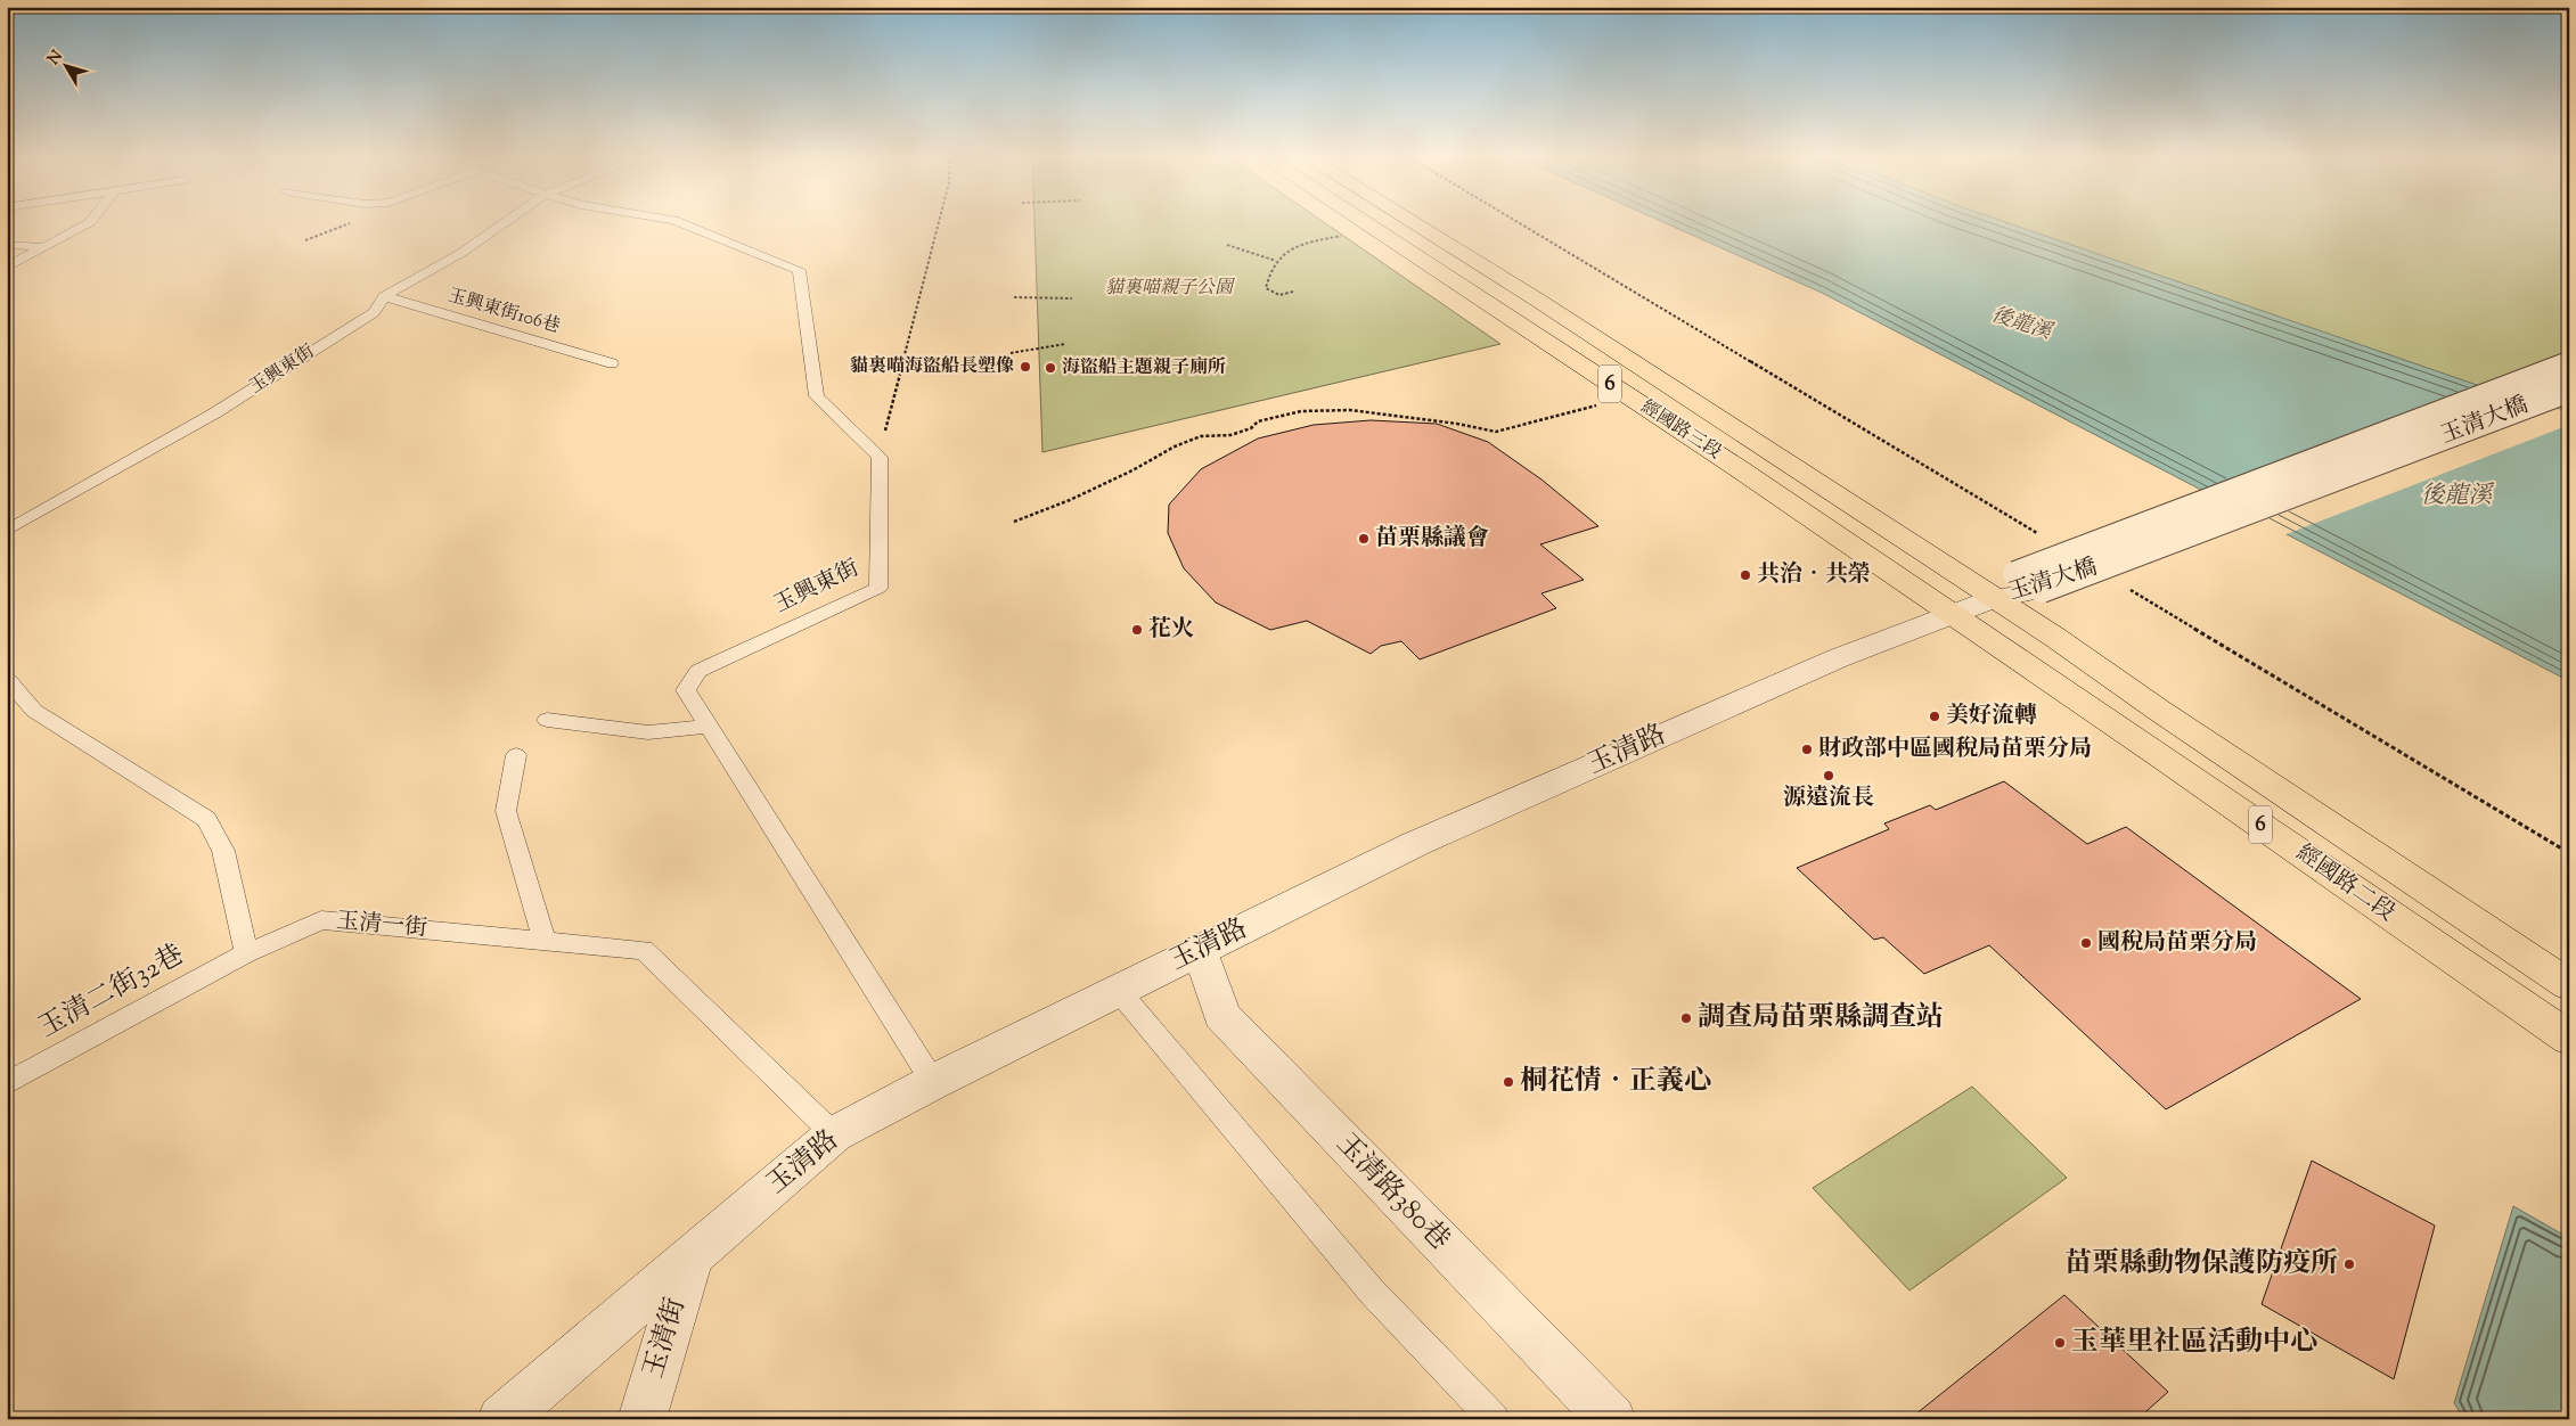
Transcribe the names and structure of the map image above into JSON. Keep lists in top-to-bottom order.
{
  "streets": {
    "main road": ["6", "經國路三段", "經國路二段"],
    "street": [
      "玉清大橋",
      "玉清路",
      "玉清路380巷",
      "玉清街"
    ],
    "lane": [
      "玉興東街106巷",
      "玉興東街",
      "玉清一街",
      "玉清二街32巷"
    ]
  },
  "crossings": [
    ["玉興東街106巷", "玉興東街"],
    ["玉興東街", "玉清路"],
    ["玉清大橋", "經國路三段"],
    ["玉清大橋", "玉清路"],
    ["玉清大橋", "經國路二段"],
    ["經國路三段", "玉清路"],
    ["經國路三段", "經國路二段"],
    ["玉清路", "經國路二段"],
    ["玉清路", "玉清一街"],
    ["玉清路", "玉清路380巷"],
    ["玉清路", "玉清街"],
    ["玉清一街", "玉清二街32巷"]
  ],
  "water": ["後龍溪"],
  "parks": ["貓裏喵親子公園"],
  "places": [
    "貓裏喵海盜船長塑像",
    "海盜船主題親子廁所",
    "苗栗縣議會",
    "共治‧共榮",
    "花火",
    "美好流轉",
    "財政部中區國稅局苗栗分局",
    "源遠流長",
    "國稅局苗栗分局",
    "調查局苗栗縣調查站",
    "桐花情．正義心",
    "苗栗縣動物保護防疫所",
    "玉華里社區活動中心"
  ],
  "north": "top left"
}
